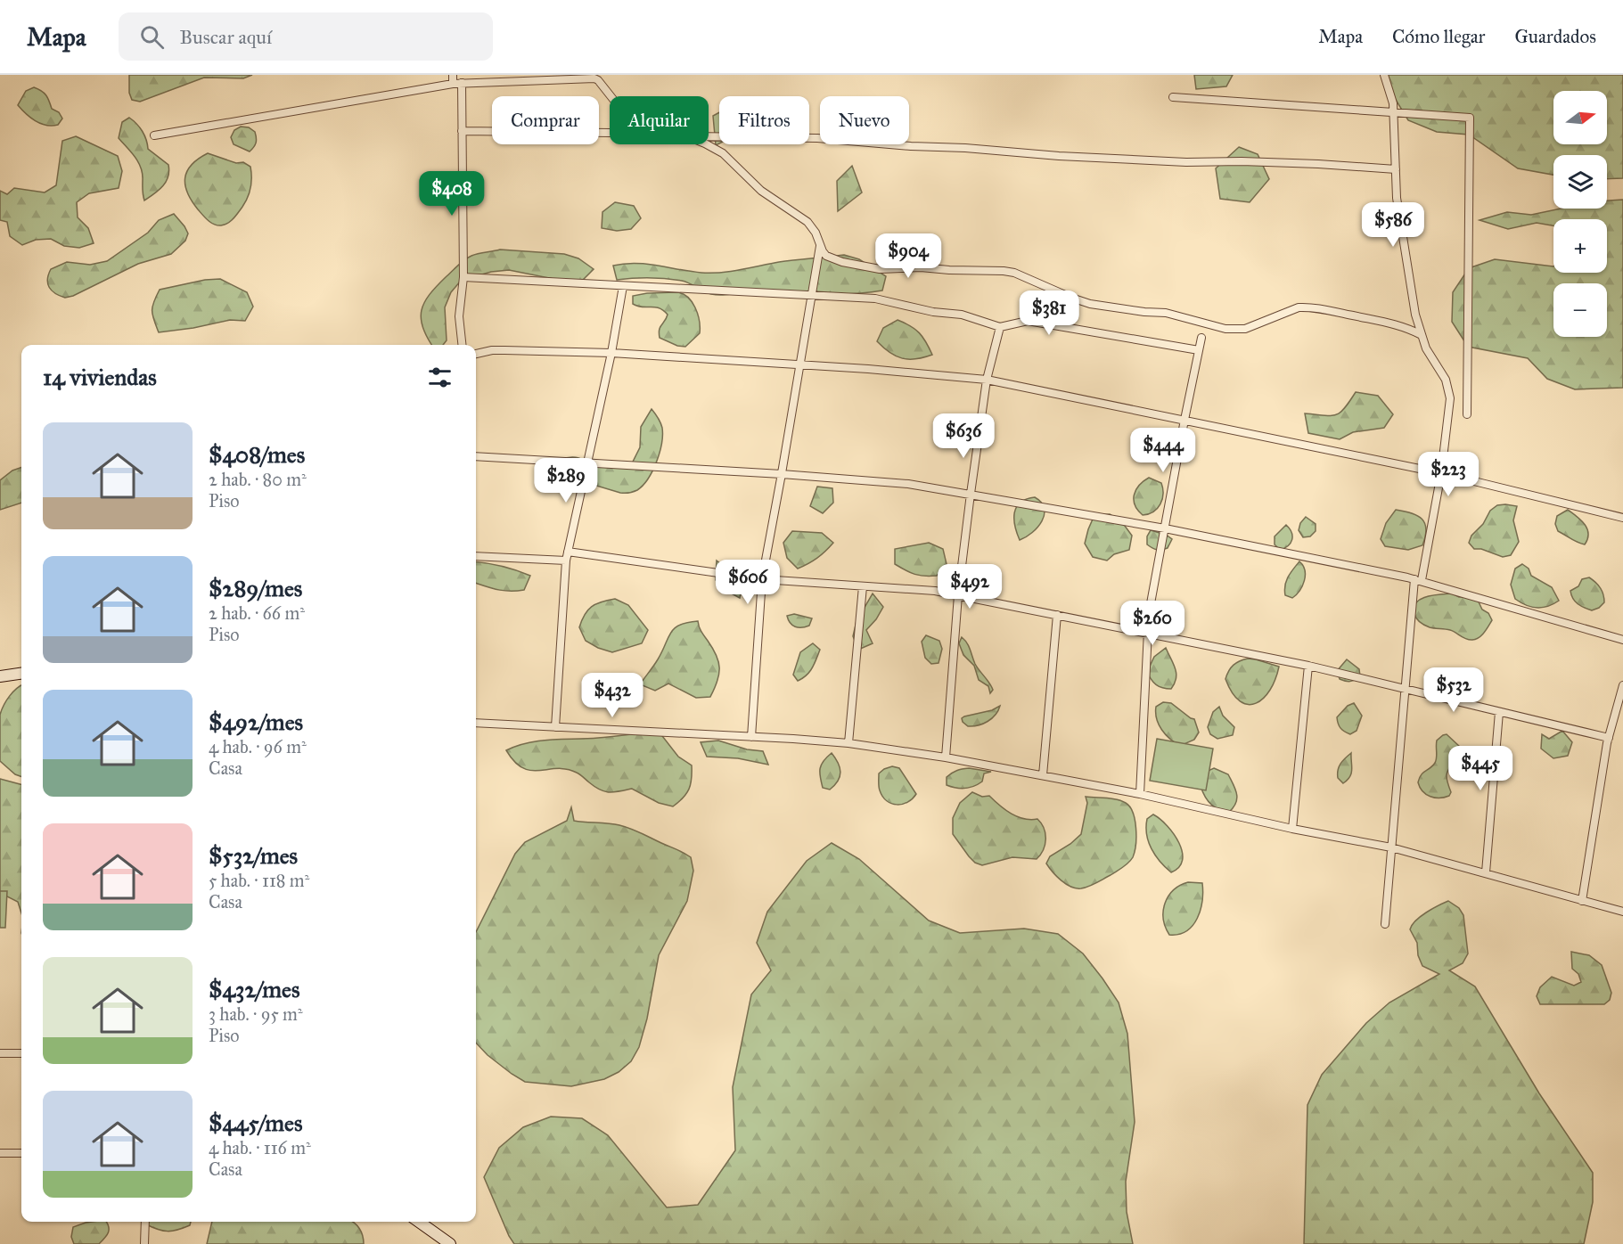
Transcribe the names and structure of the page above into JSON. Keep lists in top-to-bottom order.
{
  "north": "right",
  "page": {
    "header": "Mapa",
    "search": "Buscar aquí",
    "nav": ["Mapa", "Cómo llegar", "Guardados"],
    "map_buttons": ["+", "−"],
    "chip": [
      "Comprar",
      "Alquilar",
      "Filtros",
      "Nuevo"
    ],
    "price": [
      "$408",
      "$586",
      "$904",
      "$381",
      "$636",
      "$444",
      "$223",
      "$289",
      "$606",
      "$492",
      "$260",
      "$532",
      "$432",
      "$445"
    ],
    "heading": "14 viviendas",
    "list": [
      {
        "name": "$408/mes",
        "note": "2 hab. · 80 m² · Piso"
      },
      {
        "name": "$289/mes",
        "note": "2 hab. · 66 m² · Piso"
      },
      {
        "name": "$492/mes",
        "note": "4 hab. · 96 m² · Casa"
      },
      {
        "name": "$532/mes",
        "note": "5 hab. · 118 m² · Casa"
      },
      {
        "name": "$432/mes",
        "note": "3 hab. · 95 m² · Piso"
      },
      {
        "name": "$445/mes",
        "note": "4 hab. · 116 m² · Casa"
      }
    ]
  }
}
